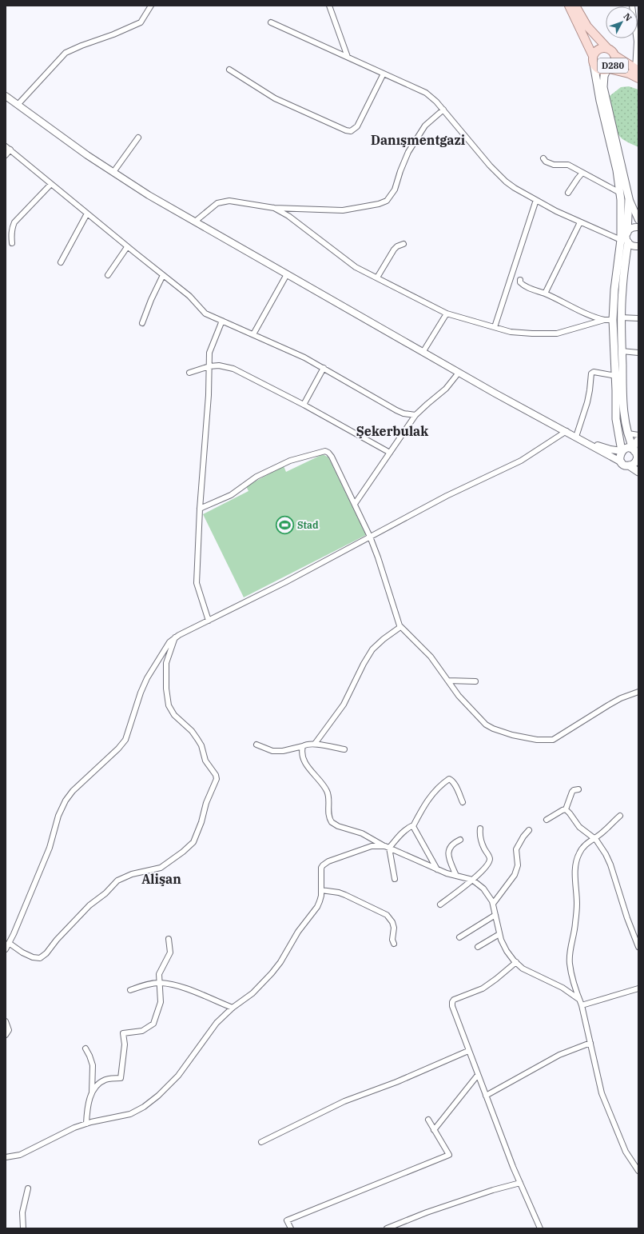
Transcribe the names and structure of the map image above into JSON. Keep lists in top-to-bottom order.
{
  "streets": {
    "main road": ["D280"]
  },
  "districts": ["Danışmentgazi", "Şekerbulak", "Alişan"],
  "places": {
    "sports": ["Stad"]
  },
  "north": "top right"
}
